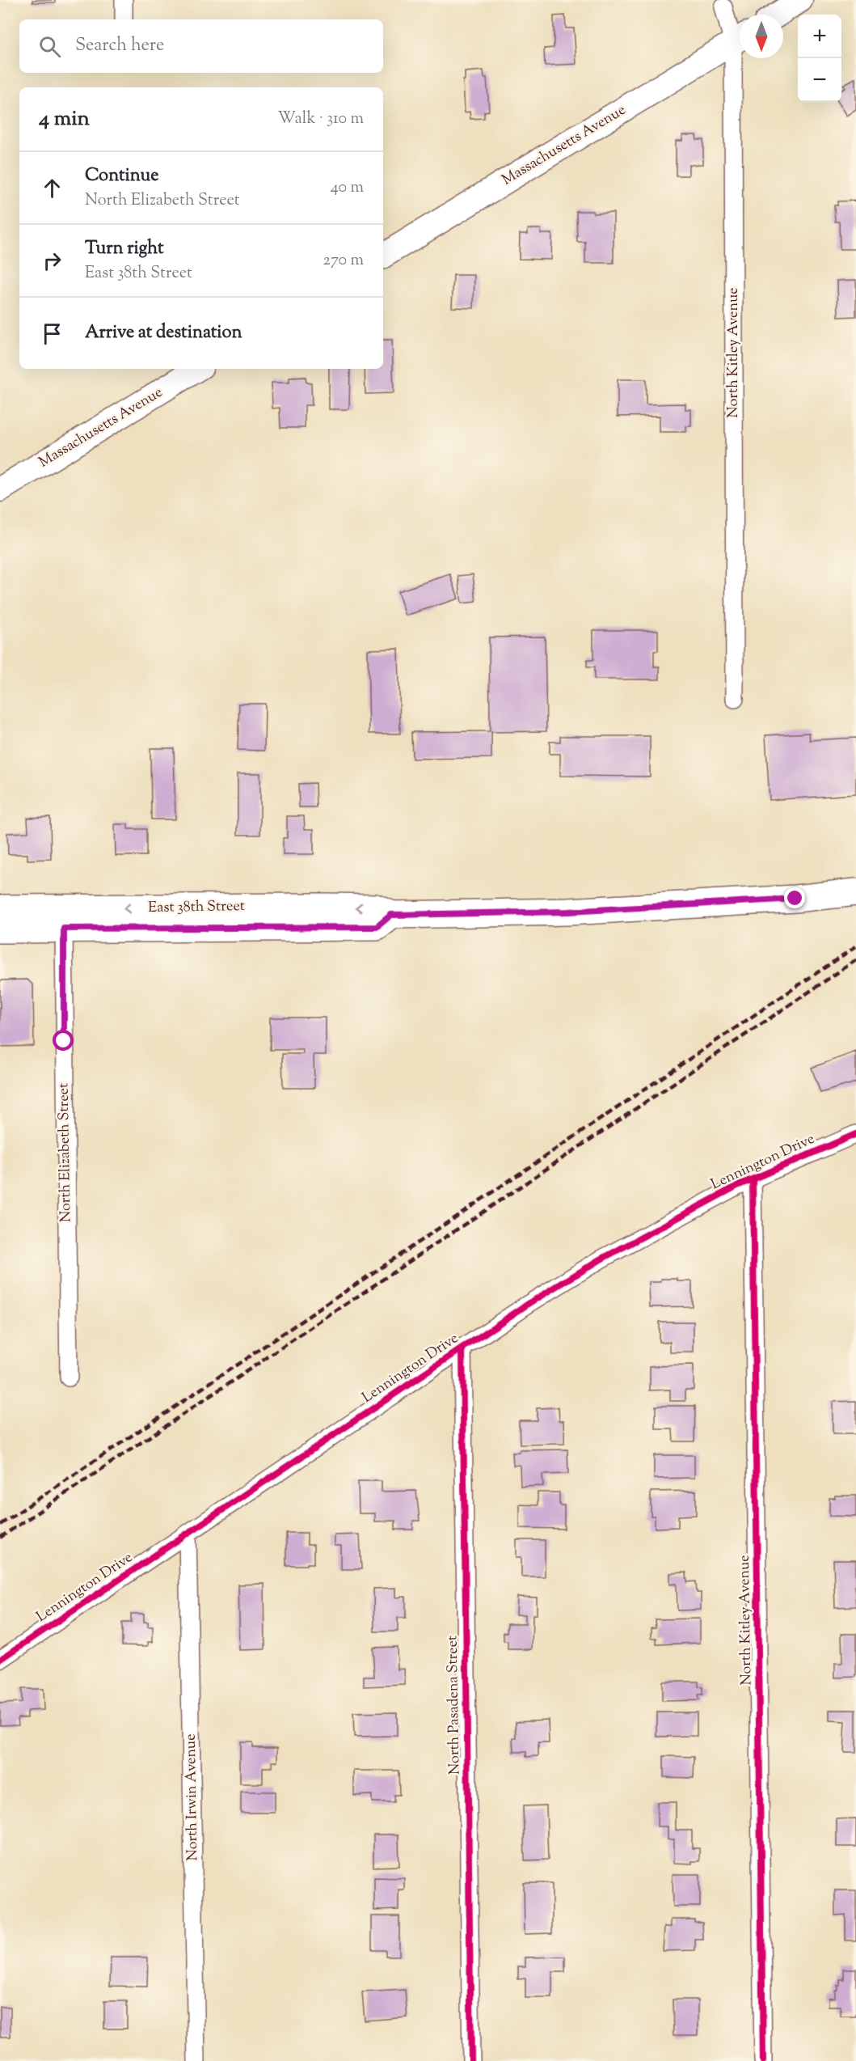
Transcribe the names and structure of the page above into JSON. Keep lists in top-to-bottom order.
{
  "streets": {
    "main road": ["Massachusetts Avenue", "East 38th Street"],
    "street": [
      "North Kitley Avenue",
      "North Elizabeth Street",
      "Lennington Drive",
      "North Pasadena Street",
      "North Irwin Avenue"
    ]
  },
  "crossings": [
    ["North Kitley Avenue", "Lennington Drive"],
    ["East 38th Street", "North Elizabeth Street"],
    ["Lennington Drive", "North Pasadena Street"],
    ["Lennington Drive", "North Irwin Avenue"]
  ],
  "north": "bottom",
  "page": {
    "map_buttons": ["+", "−"],
    "search": "Search here",
    "heading": ["4 min", "Walk · 310 m"],
    "list": [
      ["Continue", "North Elizabeth Street", "40 m"],
      ["Turn right", "East 38th Street", "270 m"],
      "Arrive at destination"
    ]
  }
}
